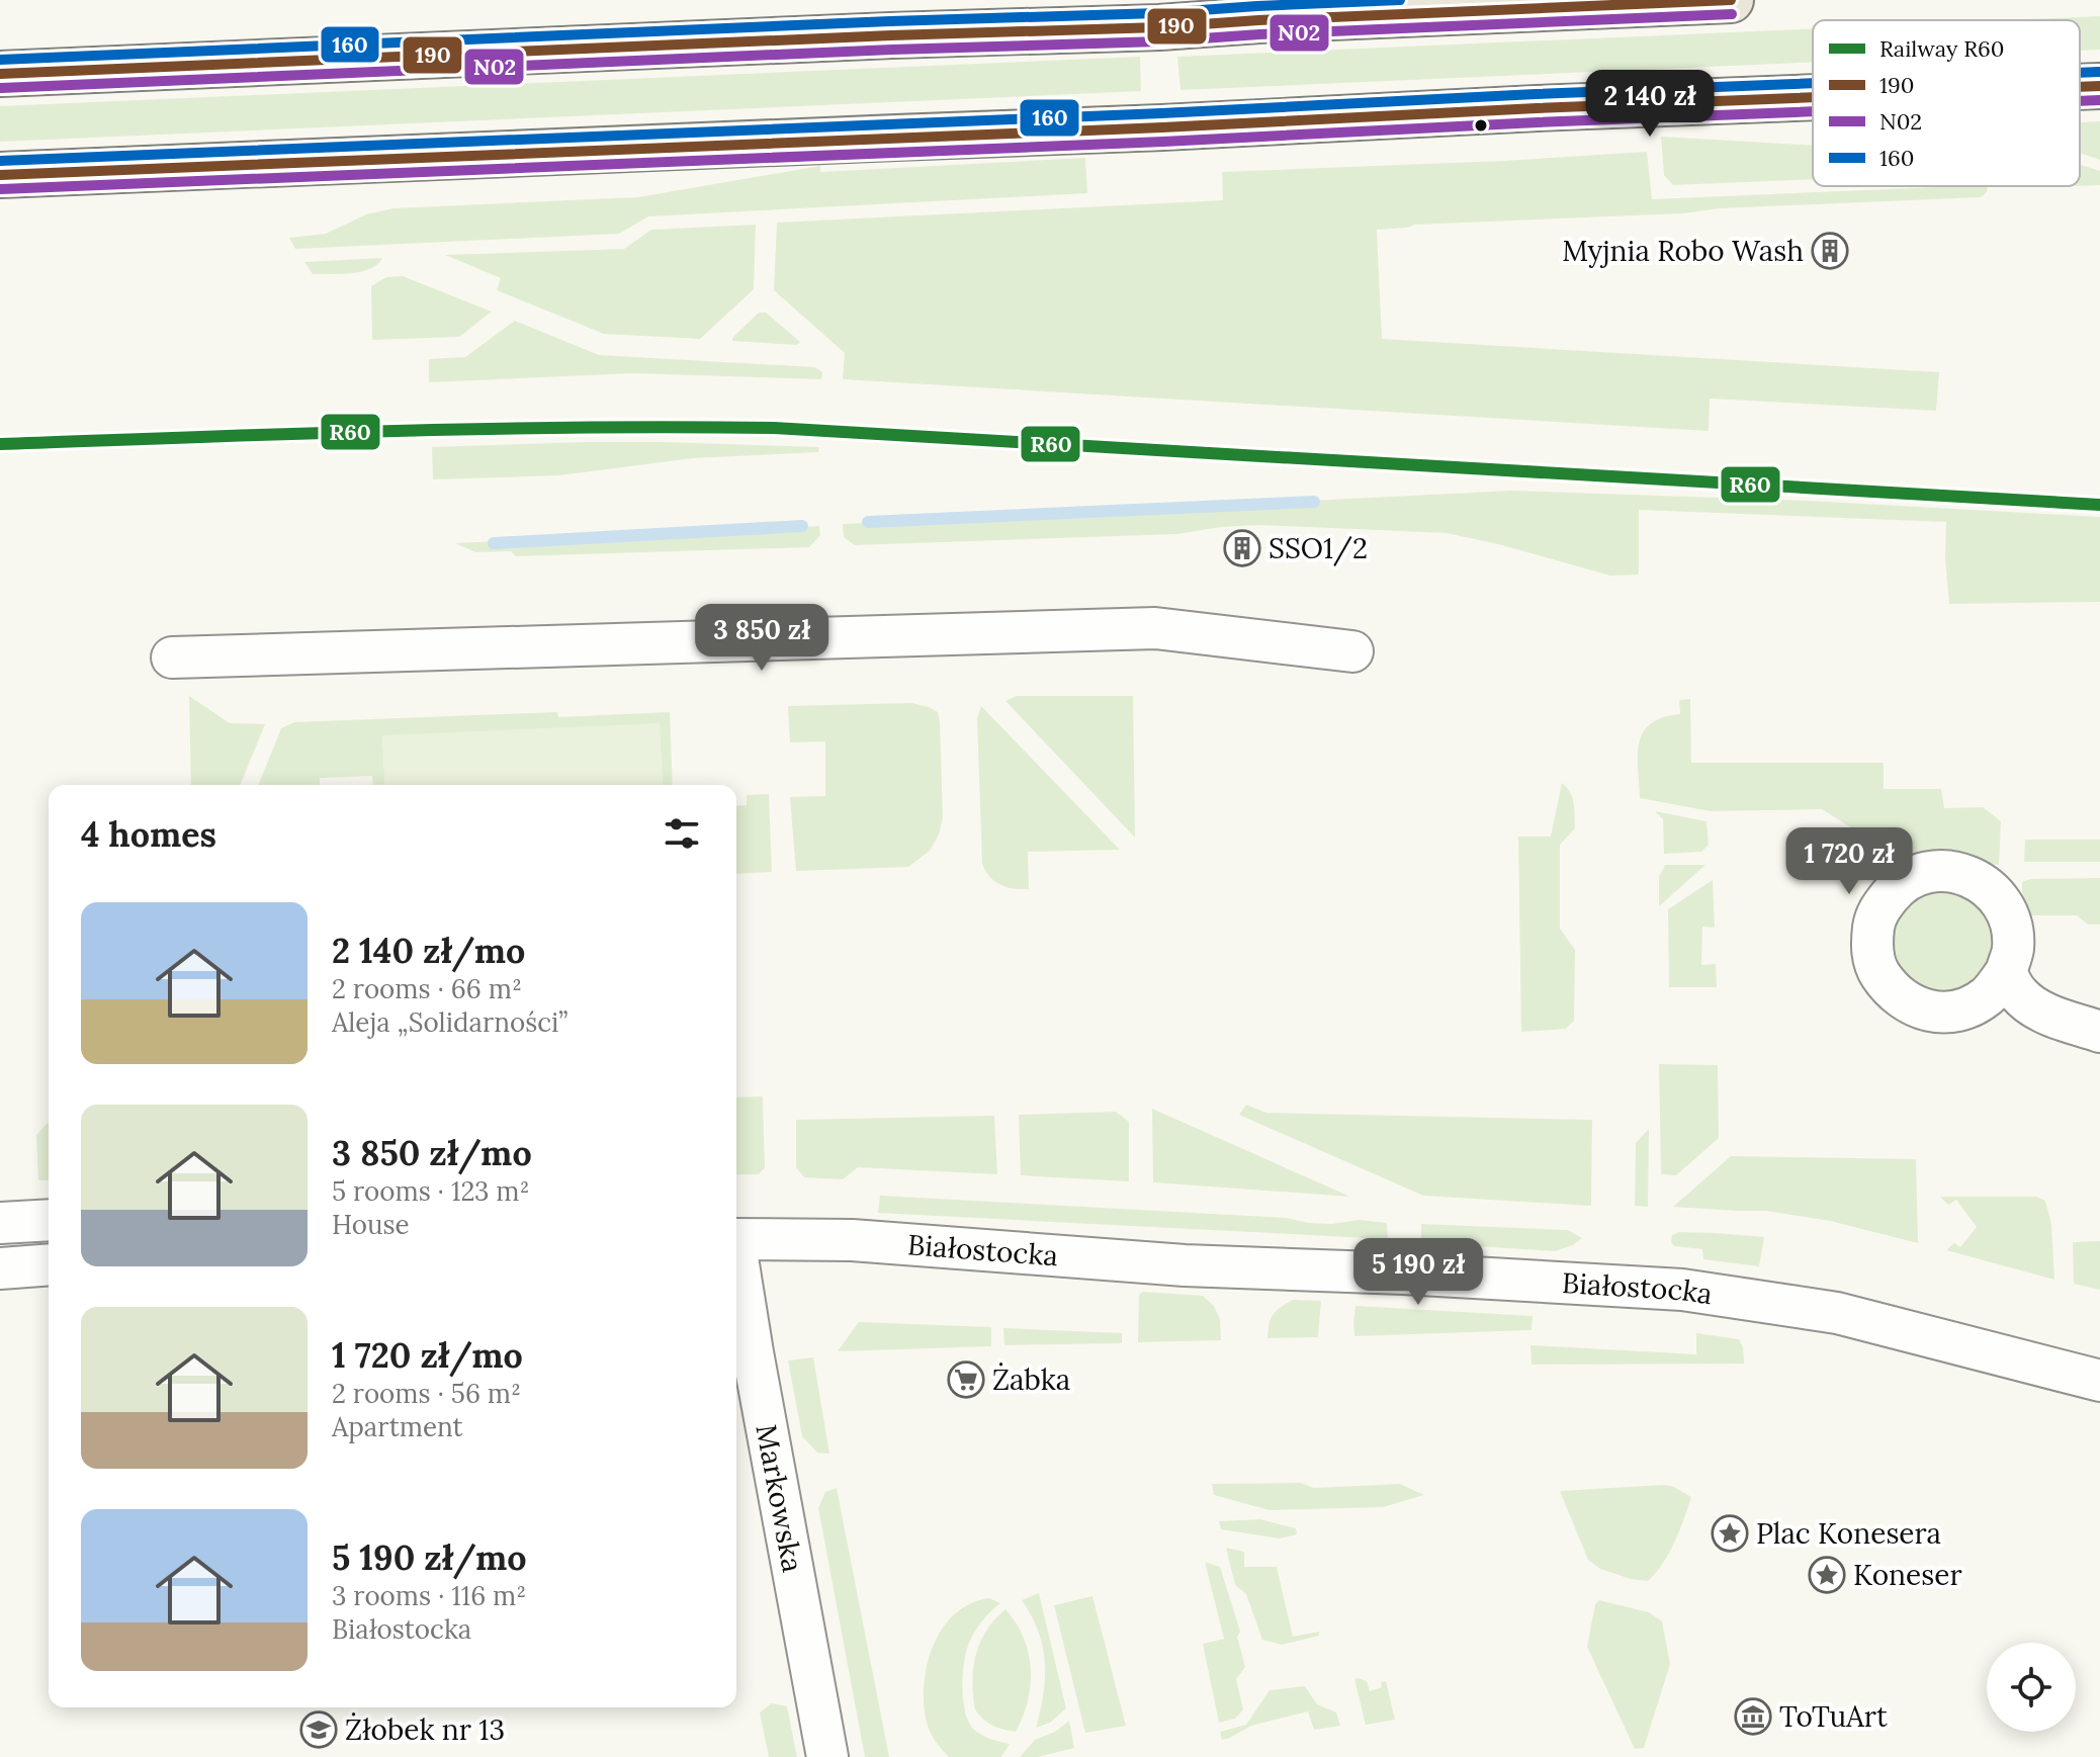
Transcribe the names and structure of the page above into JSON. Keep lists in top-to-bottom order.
{
  "streets": {
    "street": ["Białostocka", "Markowska"]
  },
  "places": {
    "building": ["Myjnia Robo Wash", "SSO1/2"],
    "supermarket": ["Żabka"],
    "place": ["Plac Konesera", "Koneser"],
    "museum": ["ToTuArt"],
    "school or university": ["Żłobek nr 13"]
  },
  "lines": [
    "transit line 190",
    "transit line 160",
    "transit line N02",
    "rail line R60"
  ],
  "legend": [
    "Railway R60",
    "190",
    "N02",
    "160"
  ],
  "page": {
    "price": [
      "2 140 zł",
      "3 850 zł",
      "1 720 zł",
      "5 190 zł"
    ],
    "heading": "4 homes",
    "list": [
      {
        "name": "2 140 zł/mo",
        "note": "2 rooms · 66 m² · Aleja „Solidarności”"
      },
      {
        "name": "3 850 zł/mo",
        "note": "5 rooms · 123 m² · House"
      },
      {
        "name": "1 720 zł/mo",
        "note": "2 rooms · 56 m² · Apartment"
      },
      {
        "name": "5 190 zł/mo",
        "note": "3 rooms · 116 m² · Białostocka"
      }
    ]
  }
}
